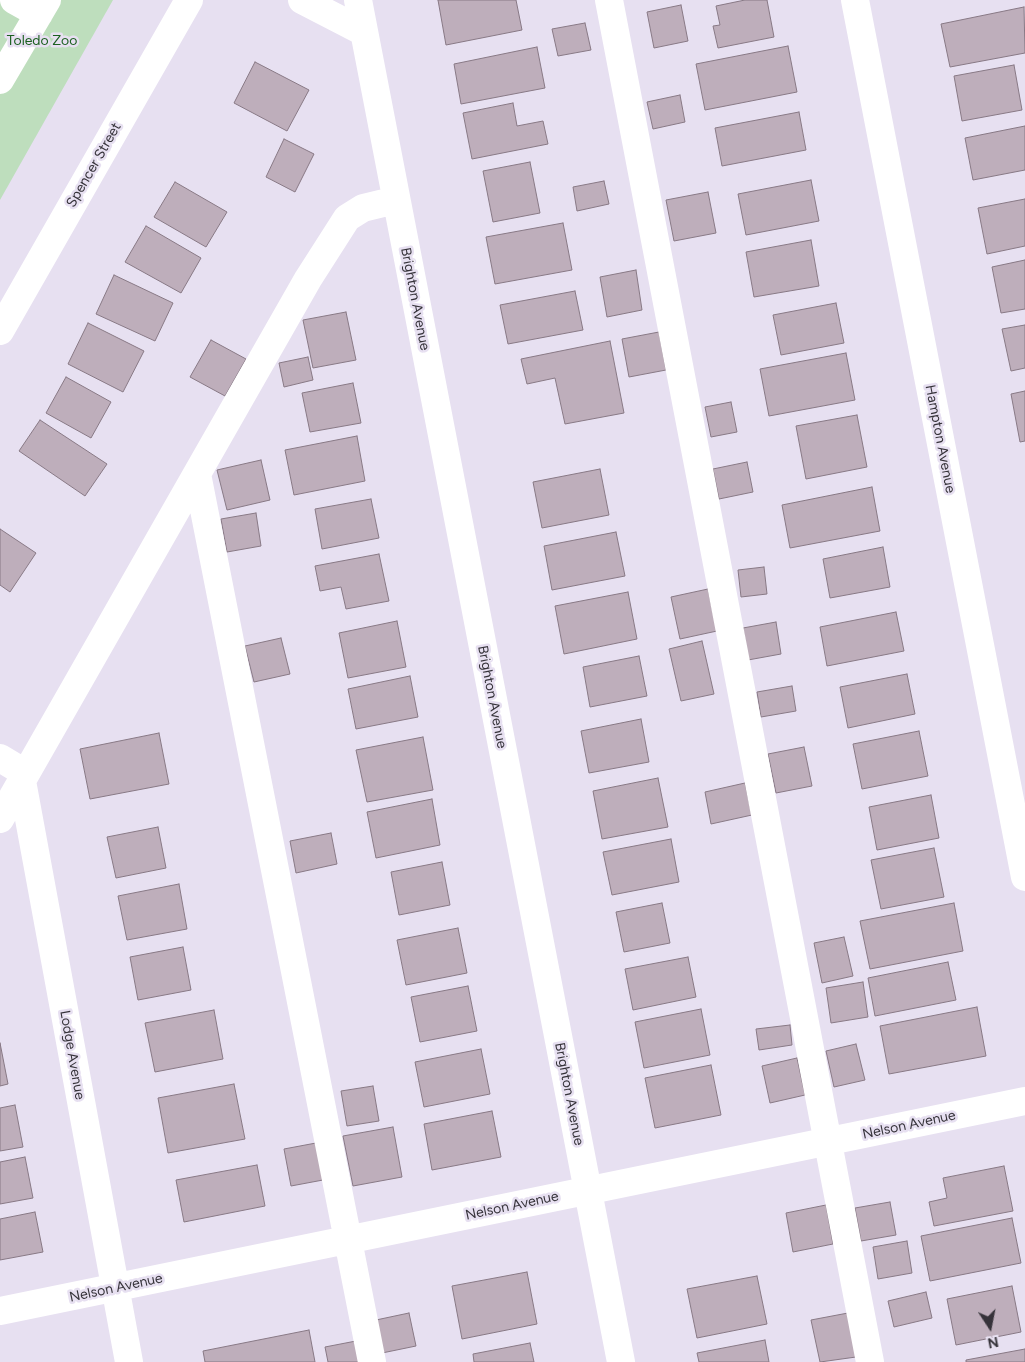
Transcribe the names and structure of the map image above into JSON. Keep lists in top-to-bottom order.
{
  "streets": {
    "street": [
      "Spencer Street",
      "Brighton Avenue",
      "Hampton Avenue",
      "Lodge Avenue",
      "Nelson Avenue"
    ]
  },
  "crossings": [
    ["Brighton Avenue", "Nelson Avenue"],
    ["Lodge Avenue", "Nelson Avenue"]
  ],
  "parks": ["Toledo Zoo"],
  "north": "bottom"
}
